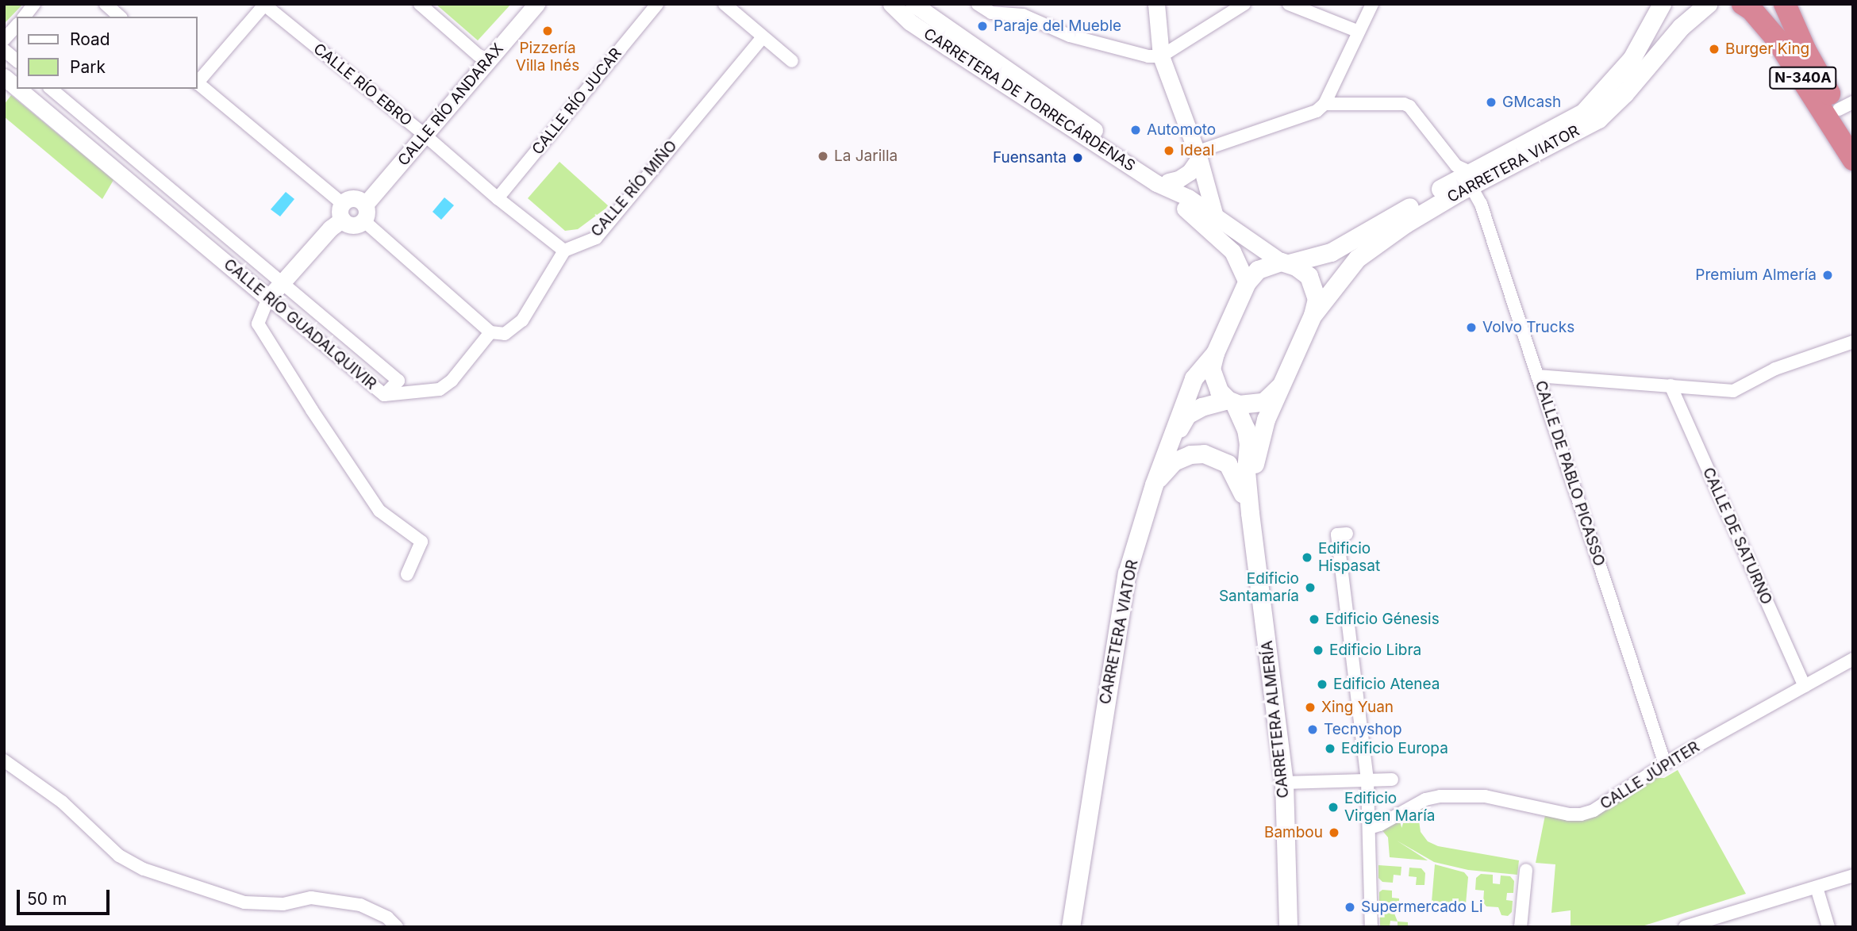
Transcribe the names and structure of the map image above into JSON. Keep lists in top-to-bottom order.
{
  "streets": {
    "highway": ["N-340A"],
    "main road": ["CARRETERA VIATOR", "CARRETERA ALMERÍA"],
    "street": [
      "CALLE RÍO EBRO",
      "CARRETERA DE TORRECÁRDENAS",
      "CALLE RÍO JUCAR",
      "CALLE RÍO ANDARAX",
      "CALLE RÍO MIÑO",
      "CALLE RÍO GUADALQUIVIR",
      "CALLE DE PABLO PICASSO",
      "CALLE DE SATURNO",
      "CALLE JÚPITER"
    ]
  },
  "crossings": [
    ["CALLE RÍO EBRO", "CALLE RÍO JUCAR"],
    ["CALLE RÍO EBRO", "CALLE RÍO ANDARAX"],
    ["CALLE RÍO EBRO", "CALLE RÍO MIÑO"],
    ["CARRETERA DE TORRECÁRDENAS", "CARRETERA VIATOR"],
    ["CALLE RÍO ANDARAX", "CALLE RÍO GUADALQUIVIR"],
    ["CARRETERA VIATOR", "CALLE DE PABLO PICASSO"],
    ["CALLE DE PABLO PICASSO", "CALLE JÚPITER"],
    ["CALLE DE SATURNO", "CALLE JÚPITER"]
  ],
  "places": [
    "Paraje del Mueble",
    "Pizzería Villa Inés",
    "Burger King",
    "GMcash",
    "Automoto",
    "Ideal",
    "La Jarilla",
    "Fuensanta",
    "Premium Almería",
    "Volvo Trucks",
    "Edificio Hispasat",
    "Edificio Santamaría",
    "Edificio Génesis",
    "Edificio Libra",
    "Edificio Atenea",
    "Xing Yuan",
    "Tecnyshop",
    "Edificio Europa",
    "Edificio Virgen María",
    "Bambou",
    "Supermercado Li"
  ],
  "legend": ["Road", "Park"],
  "scale_bar": "50 m"
}
